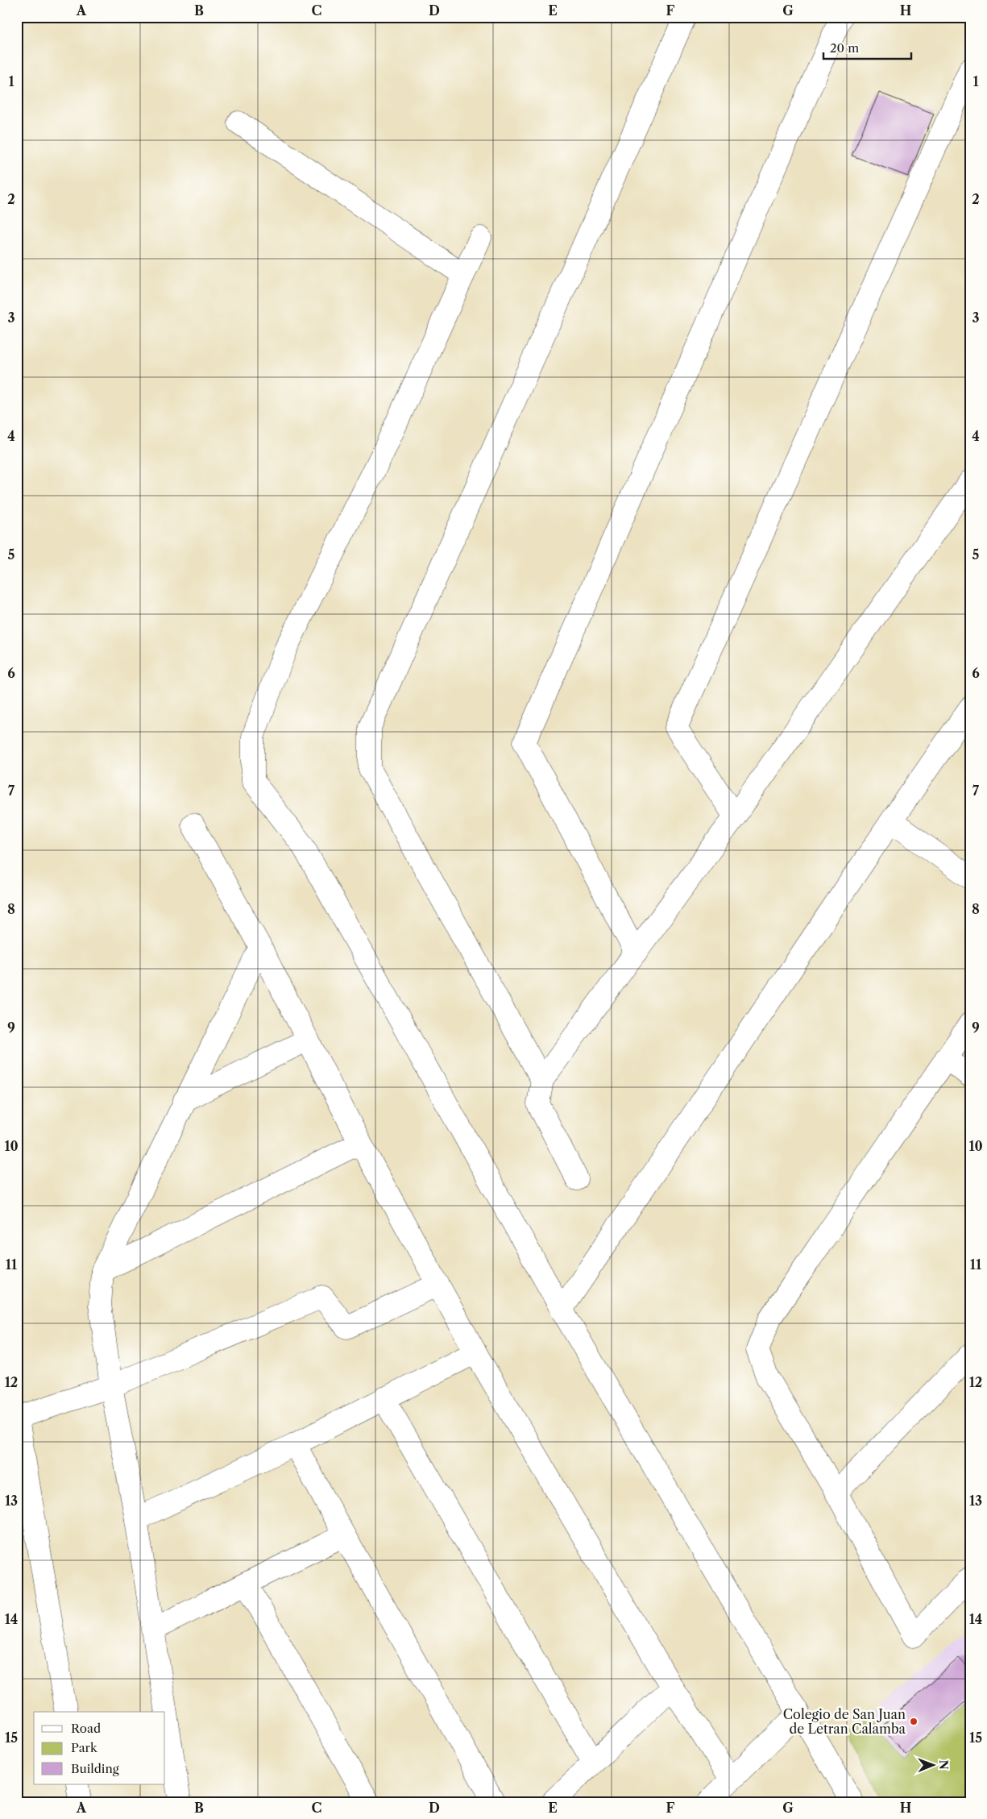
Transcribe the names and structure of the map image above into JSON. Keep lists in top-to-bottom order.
{
  "places": ["Colegio de San Juan de Letran Calamba"],
  "legend": ["Road", "Park", "Building"],
  "scale_bar": "20 m",
  "north": "right",
  "grid": {
    "columns": [
      "A",
      "B",
      "C",
      "D",
      "E",
      "F",
      "G",
      "H"
    ],
    "rows": [
      "1",
      "2",
      "3",
      "4",
      "5",
      "6",
      "7",
      "8",
      "9",
      "10",
      "11",
      "12",
      "13",
      "14",
      "15"
    ]
  }
}
